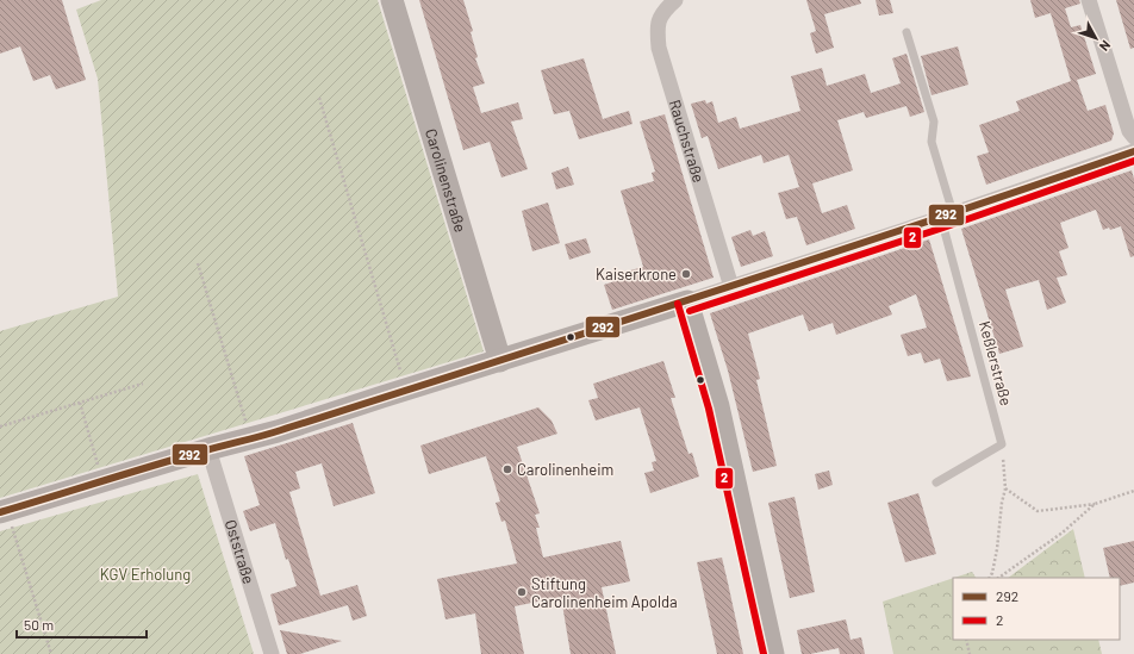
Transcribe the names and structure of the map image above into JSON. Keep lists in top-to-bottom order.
{
  "streets": {
    "street": ["Rauchstraße", "Carolinenstraße", "Oststraße"],
    "lane": ["Keßlerstraße"]
  },
  "parks": ["KGV Erholung"],
  "places": ["Kaiserkrone", "Carolinenheim", "Stiftung Carolinenheim Apolda"],
  "lines": ["transit line 292", "transit line 2"],
  "legend": ["292", "2"],
  "scale_bar": "50 m",
  "north": "bottom right"
}
